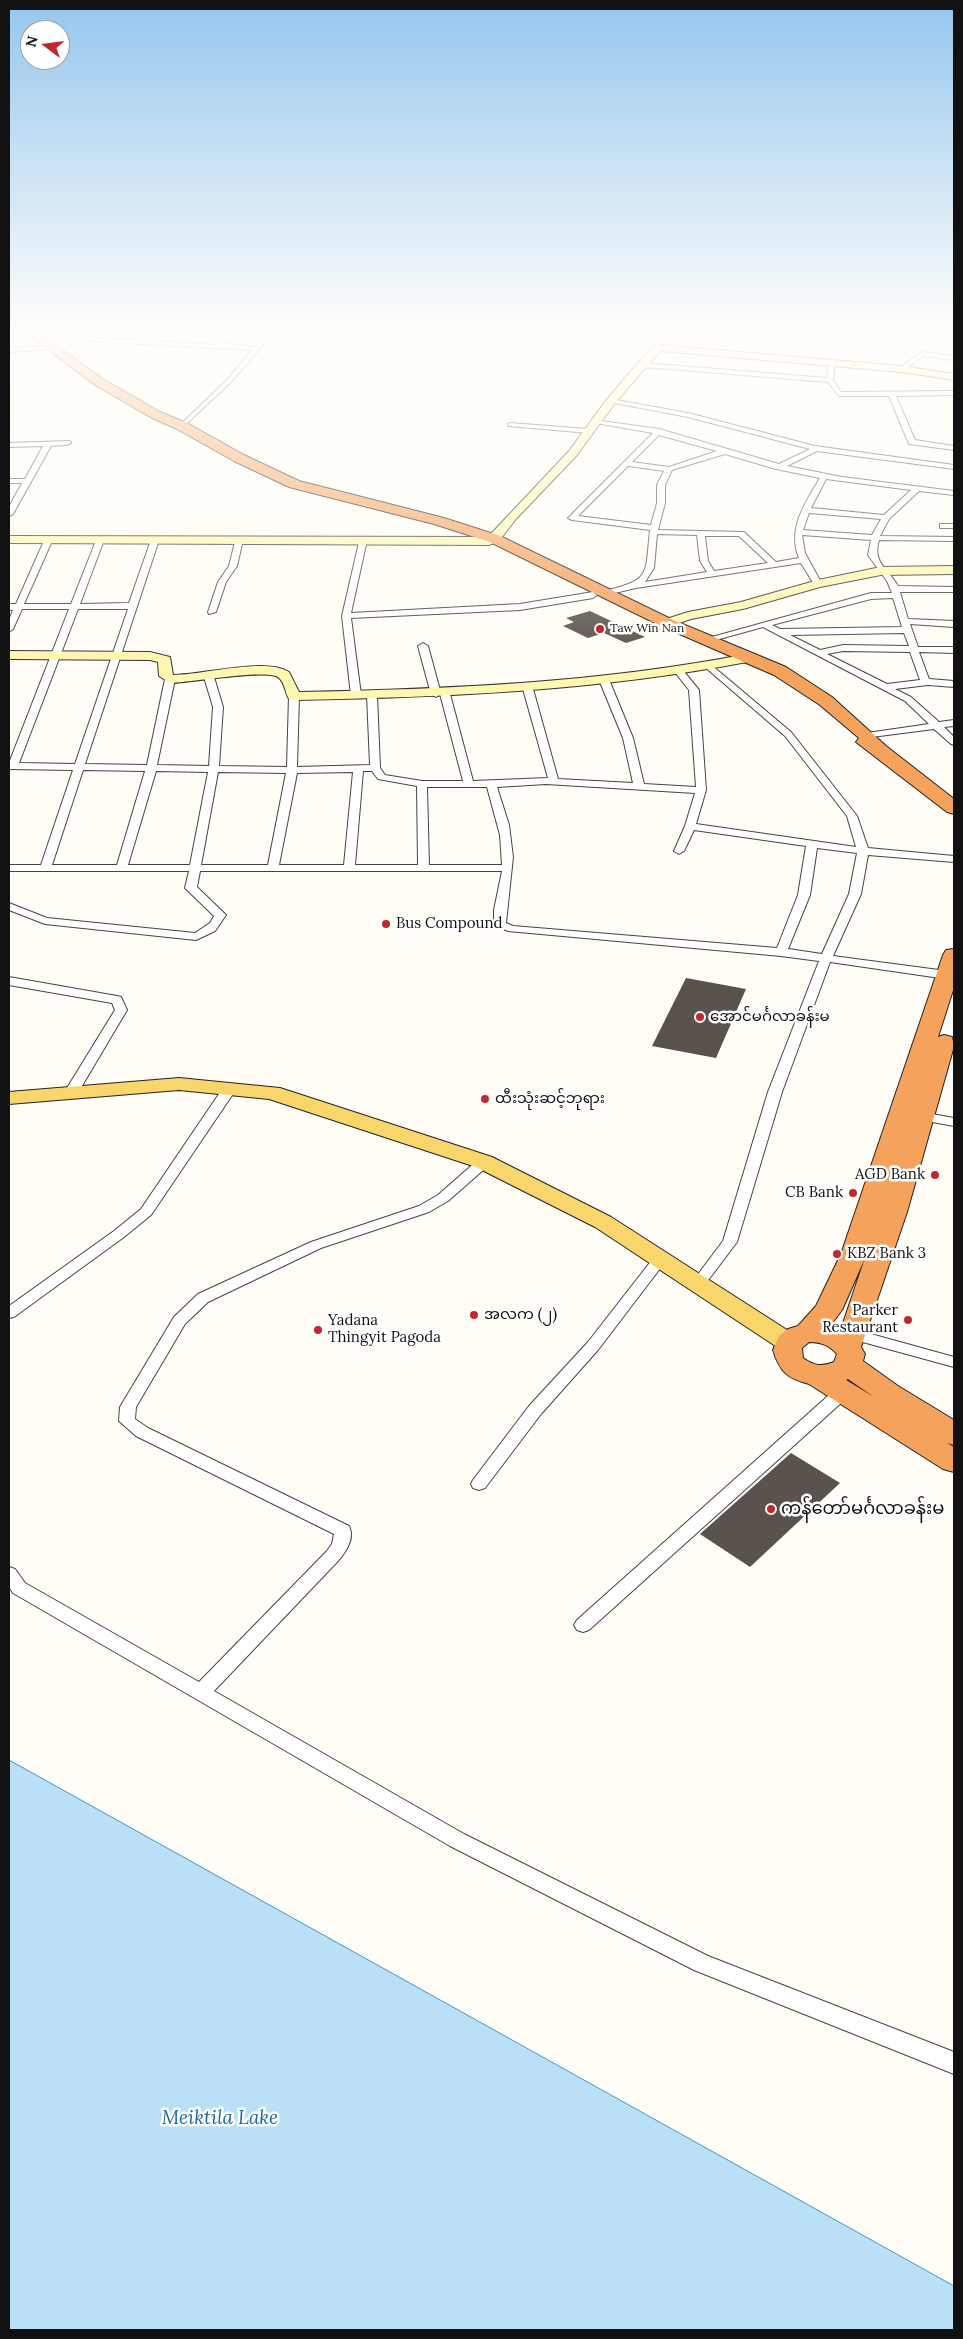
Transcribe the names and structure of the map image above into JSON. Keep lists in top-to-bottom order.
{
  "water": ["Meiktila Lake"],
  "places": [
    "Taw Win Nan",
    "Bus Compound",
    "အောင်မင်္ဂလာခန်းမ",
    "ထီးသုံးဆင့်ဘုရား",
    "AGD Bank",
    "CB Bank",
    "KBZ Bank 3",
    "အလက (၂)",
    "Parker Restaurant",
    "Yadana Thingyit Pagoda",
    "ကန်တော်မင်္ဂလာခန်းမ"
  ],
  "north": "left"
}
